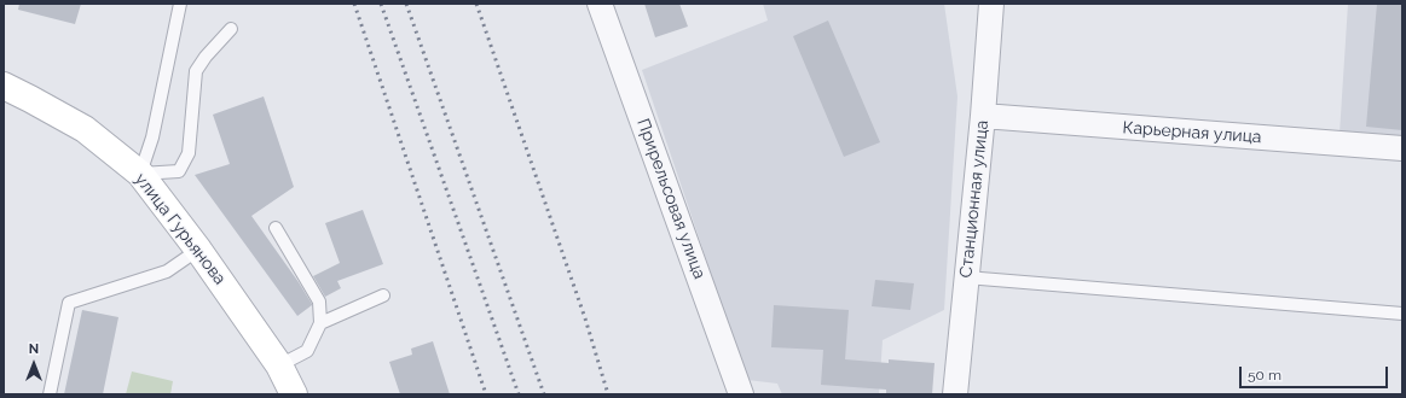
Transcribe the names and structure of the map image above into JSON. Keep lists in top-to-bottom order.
{
  "streets": {
    "street": [
      "Карьерная улица",
      "Прирельсовая улица",
      "Станционная улица",
      "улица Гурьянова"
    ]
  },
  "crossings": [
    ["Карьерная улица", "Станционная улица"]
  ],
  "scale_bar": "50 m",
  "north": "top"
}
